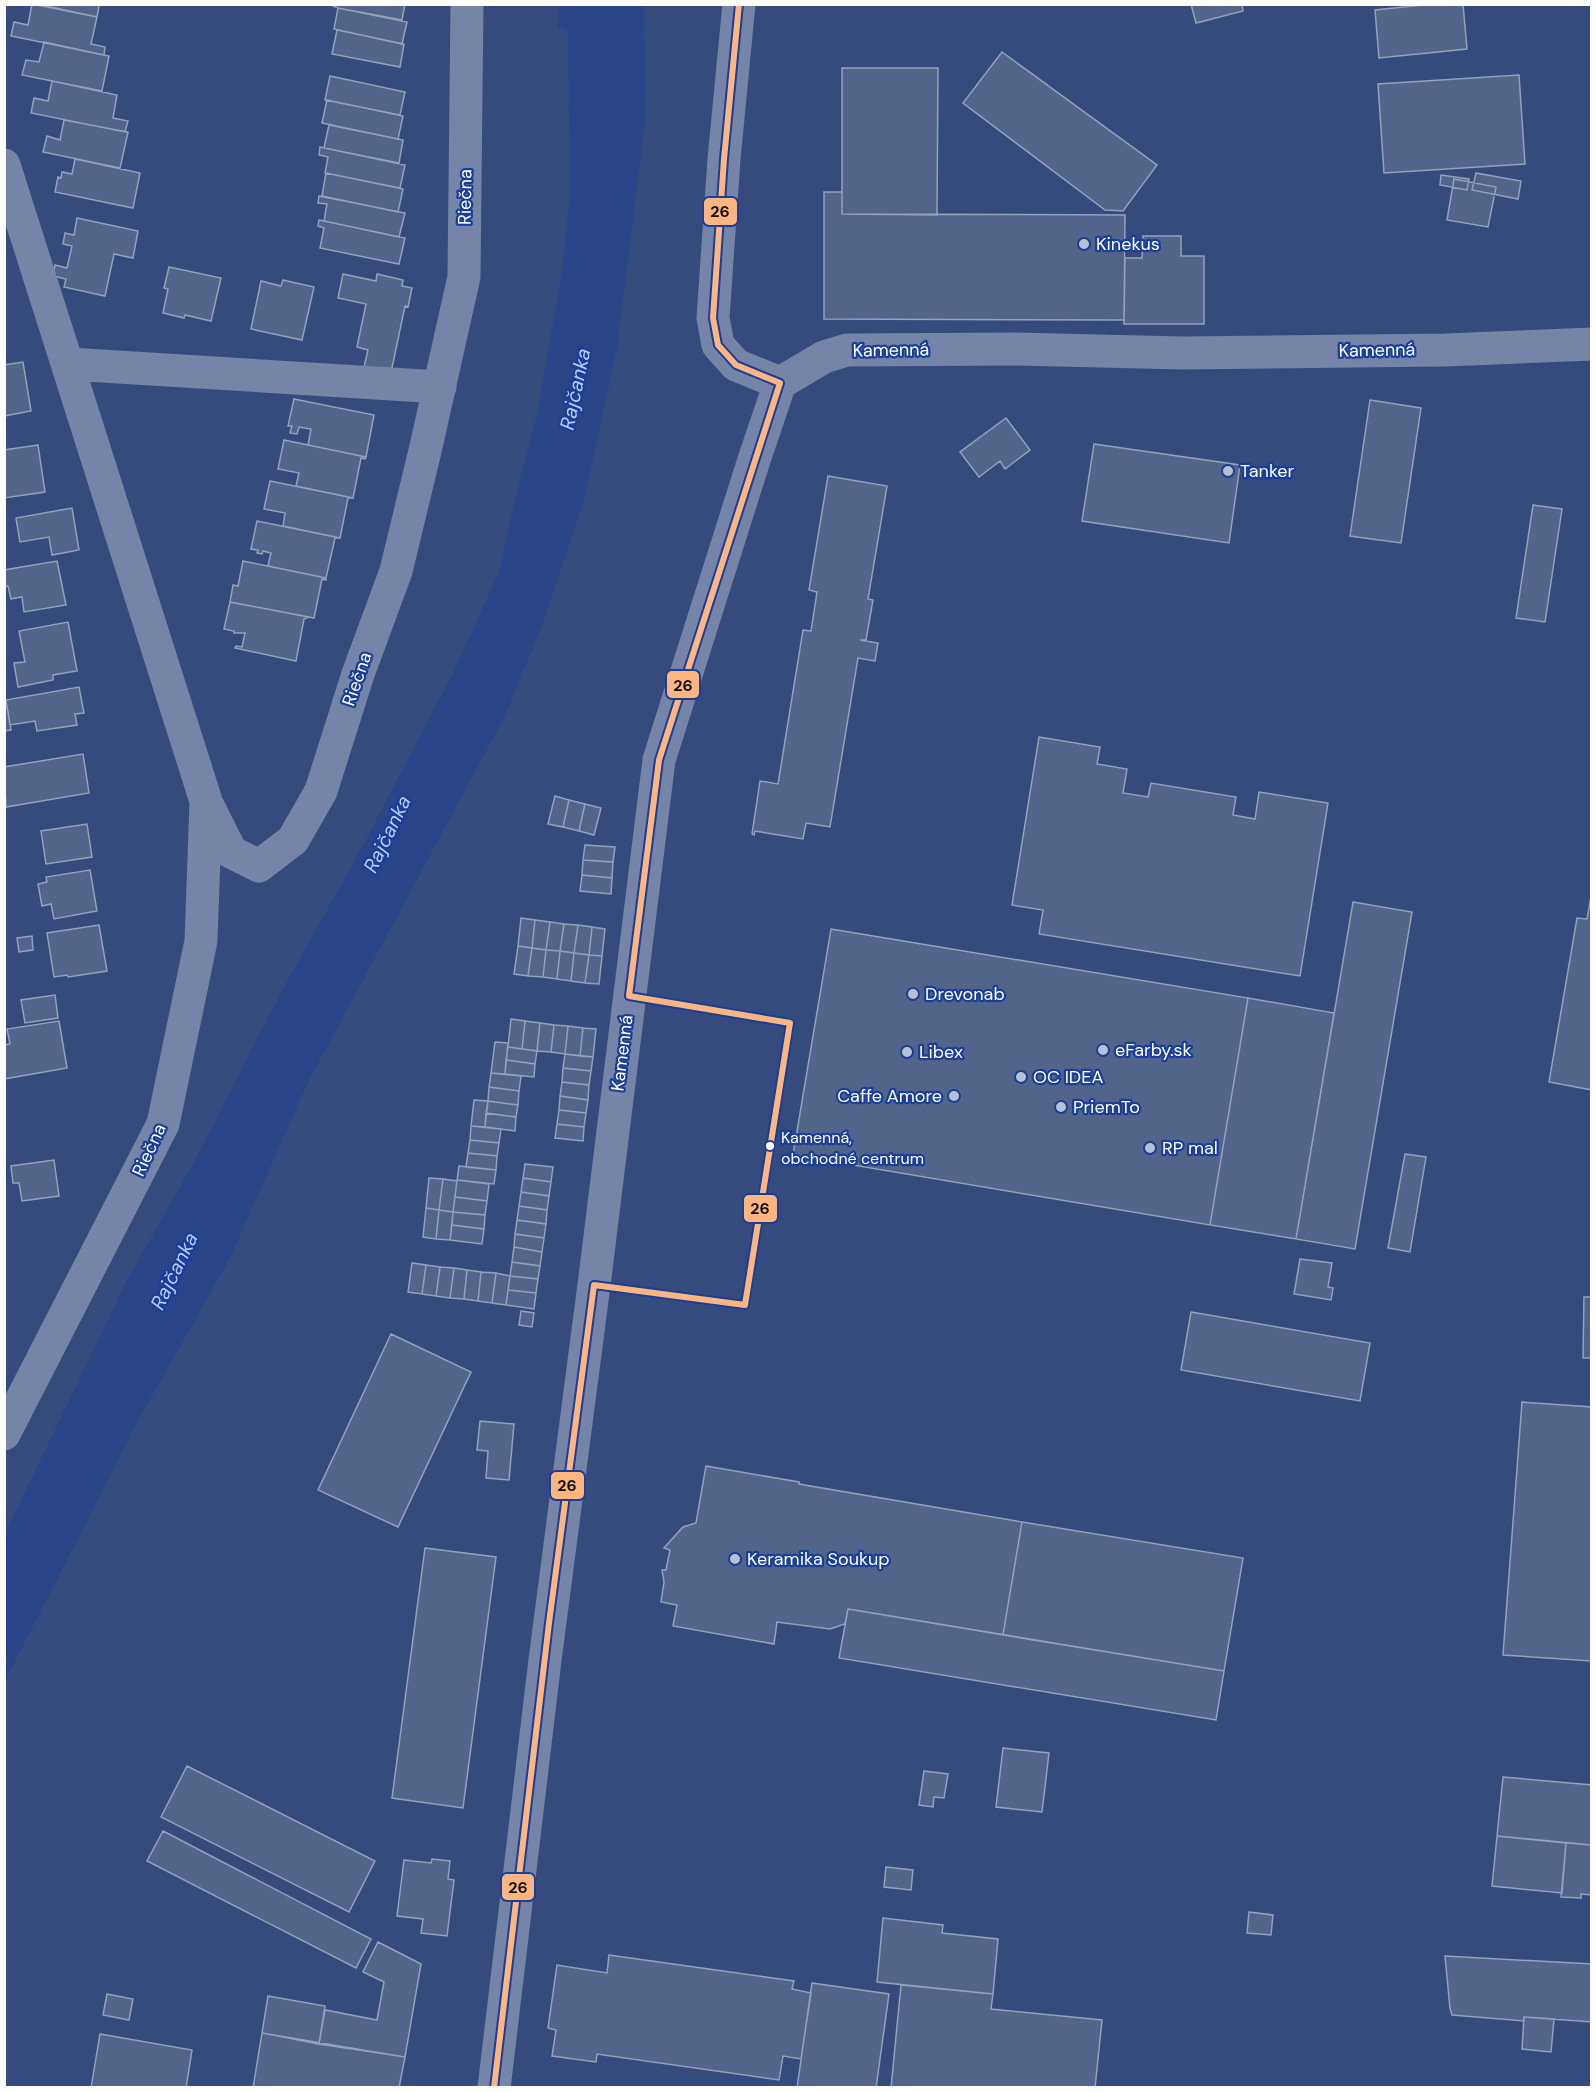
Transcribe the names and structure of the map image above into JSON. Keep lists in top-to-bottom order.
{
  "streets": {
    "street": ["Riečna", "Kamenná"]
  },
  "water": ["Rajčanka"],
  "places": [
    "Kinekus",
    "Tanker",
    "Drevonab",
    "eFarby.sk",
    "Libex",
    "OC IDEA",
    "Caffe Amore",
    "PriemTo",
    "Kamenná, obchodné centrum",
    "RP mal",
    "Keramika Soukup"
  ],
  "lines": ["transit line 26"]
}
